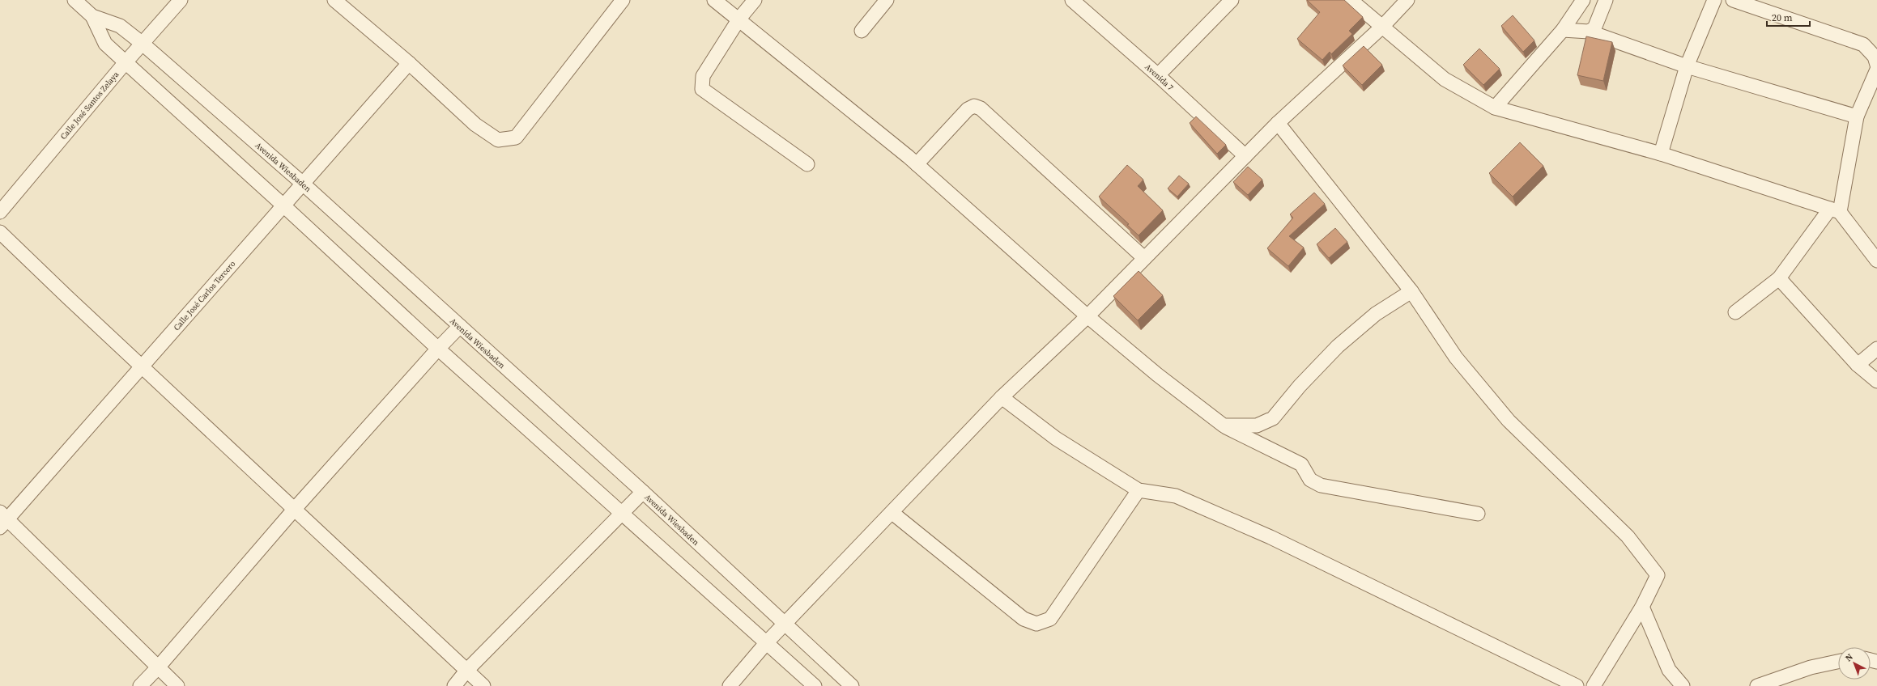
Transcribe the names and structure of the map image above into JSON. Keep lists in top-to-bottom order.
{
  "streets": {
    "street": [
      "Avenida 7",
      "Calle José Santos Zelaya",
      "Avenida Wiesbaden",
      "Calle José Carlos Tercero"
    ]
  },
  "crossings": [
    ["Calle José Santos Zelaya", "Avenida Wiesbaden"],
    ["Avenida Wiesbaden", "Calle José Carlos Tercero"]
  ],
  "scale_bar": "20 m",
  "north": "top left"
}
